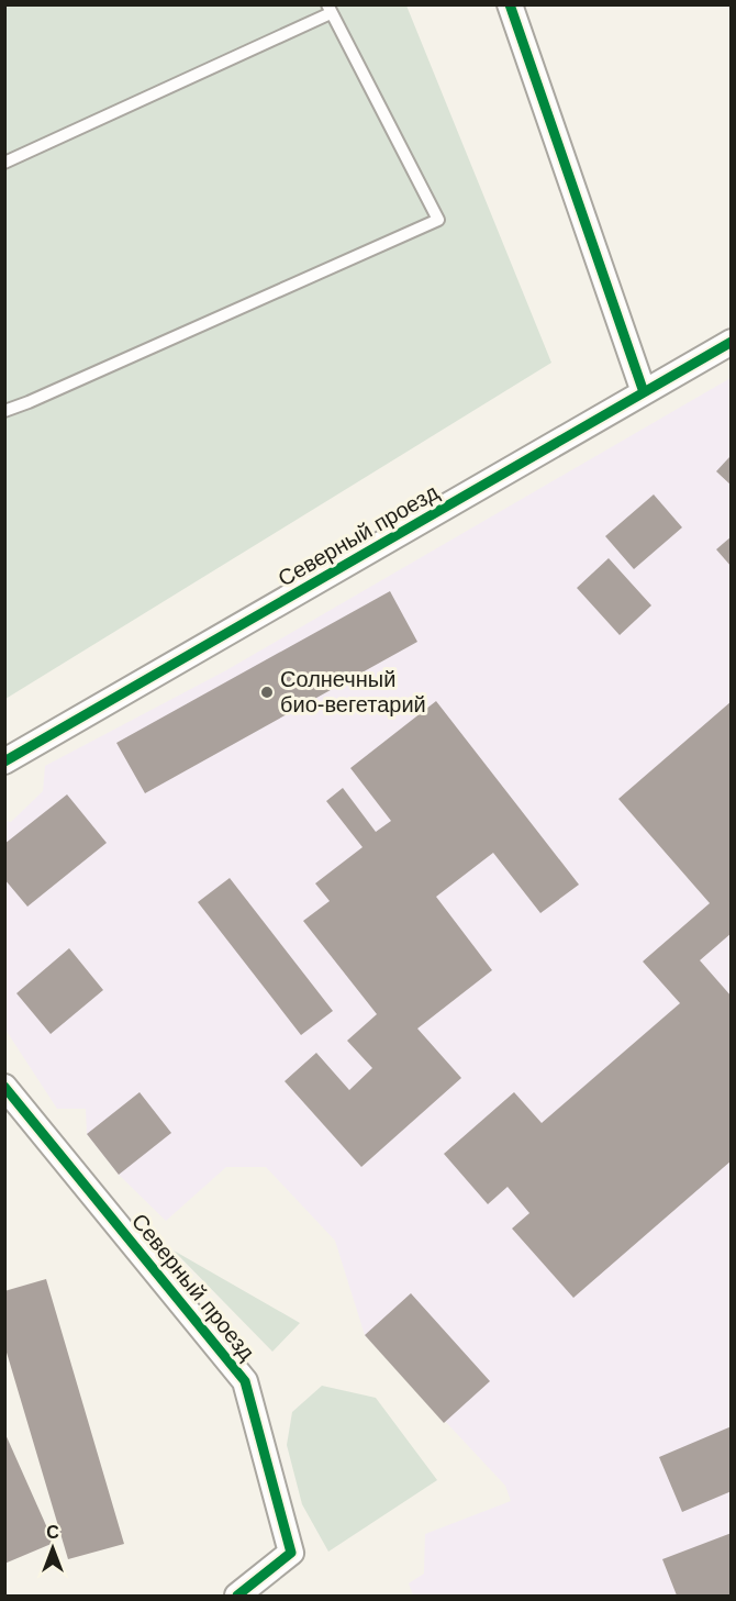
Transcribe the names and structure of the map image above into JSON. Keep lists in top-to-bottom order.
{
  "streets": {
    "street": ["Северный проезд"]
  },
  "places": ["Солнечный био-вегетарий"],
  "north": "top"
}
